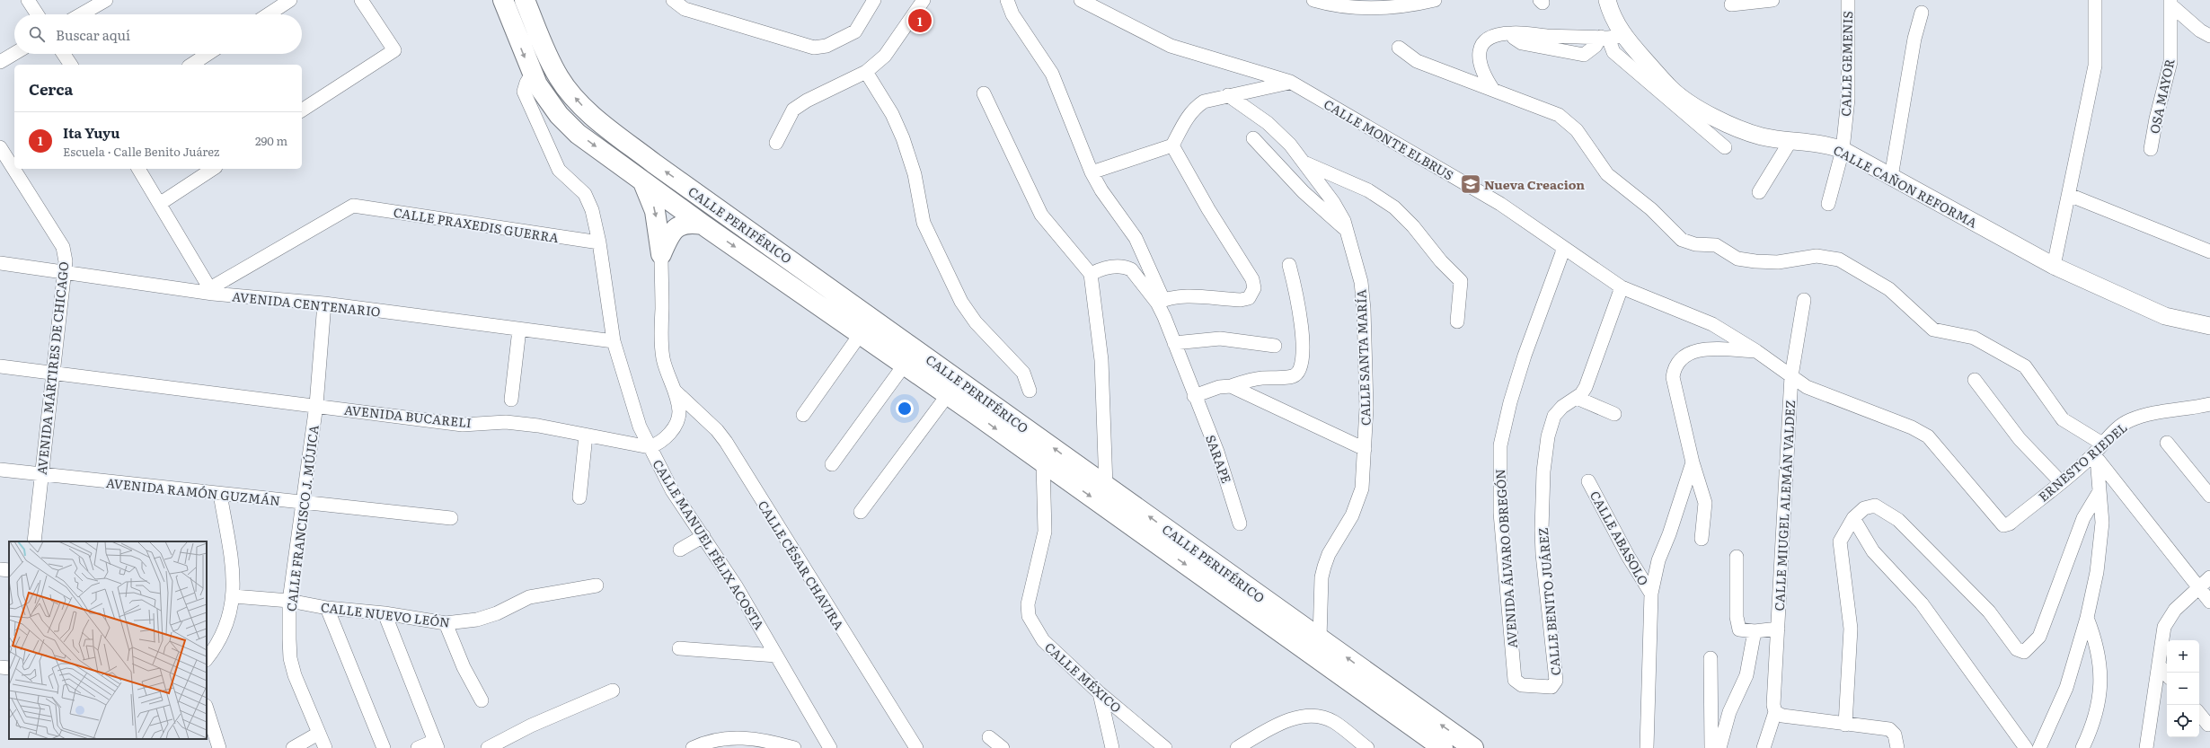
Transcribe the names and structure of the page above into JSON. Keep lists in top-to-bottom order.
{
  "streets": {
    "highway": ["CALLE PERIFÉRICO"],
    "main road": ["CALLE CAÑON REFORMA"],
    "street": [
      "CALLE GEMENIS",
      "OSA MAYOR",
      "CALLE MONTE ELBRUS",
      "CALLE PRAXEDIS GUERRA",
      "AVENIDA CENTENARIO",
      "CALLE SANTA MARÍA",
      "AVENIDA MÁRTIRES DE CHICAGO",
      "AVENIDA BUCARELI",
      "SARAPE",
      "ERNESTO RIEDEL",
      "AVENIDA RAMÓN GUZMÁN",
      "CALLE MIUGEL ALEMÁN VALDEZ",
      "CALLE FRANCISCO J. MÚJICA",
      "CALLE ABASOLO",
      "CALLE MANUEL FÉLIX ACOSTA",
      "AVENIDA ÁLVARO OBREGÓN",
      "CALLE CÉSAR CHAVIRA",
      "CALLE BENITO JUÁREZ",
      "CALLE NUEVO LEÓN",
      "CALLE MÉXICO"
    ]
  },
  "crossings": [
    ["CALLE GEMENIS", "CALLE CAÑON REFORMA"],
    ["CALLE MONTE ELBRUS", "ERNESTO RIEDEL"],
    ["CALLE MONTE ELBRUS", "CALLE MIUGEL ALEMÁN VALDEZ"],
    ["CALLE MONTE ELBRUS", "AVENIDA ÁLVARO OBREGÓN"],
    ["CALLE MONTE ELBRUS", "CALLE BENITO JUÁREZ"],
    ["CALLE PRAXEDIS GUERRA", "AVENIDA CENTENARIO"],
    ["CALLE PRAXEDIS GUERRA", "CALLE MANUEL FÉLIX ACOSTA"],
    ["CALLE PERIFÉRICO", "CALLE SANTA MARÍA"],
    ["CALLE PERIFÉRICO", "CALLE MANUEL FÉLIX ACOSTA"],
    ["CALLE PERIFÉRICO", "CALLE MÉXICO"],
    ["AVENIDA CENTENARIO", "AVENIDA MÁRTIRES DE CHICAGO"],
    ["AVENIDA CENTENARIO", "CALLE FRANCISCO J. MÚJICA"],
    ["AVENIDA CENTENARIO", "CALLE MANUEL FÉLIX ACOSTA"],
    ["AVENIDA MÁRTIRES DE CHICAGO", "AVENIDA BUCARELI"],
    ["AVENIDA MÁRTIRES DE CHICAGO", "AVENIDA RAMÓN GUZMÁN"],
    ["AVENIDA BUCARELI", "CALLE FRANCISCO J. MÚJICA"],
    ["AVENIDA BUCARELI", "CALLE MANUEL FÉLIX ACOSTA"],
    ["AVENIDA RAMÓN GUZMÁN", "CALLE FRANCISCO J. MÚJICA"],
    ["CALLE FRANCISCO J. MÚJICA", "CALLE NUEVO LEÓN"],
    ["AVENIDA ÁLVARO OBREGÓN", "CALLE BENITO JUÁREZ"]
  ],
  "places": {
    "school or university": ["Nueva Creacion"]
  },
  "page": {
    "pins": "1",
    "search": "Buscar aquí",
    "heading": "Cerca",
    "list": [
      {
        "mark": "1",
        "name": "Ita Yuyu",
        "note": "Escuela · Calle Benito Juárez",
        "value": "290 m"
      }
    ],
    "map_buttons": ["+", "−"]
  }
}
